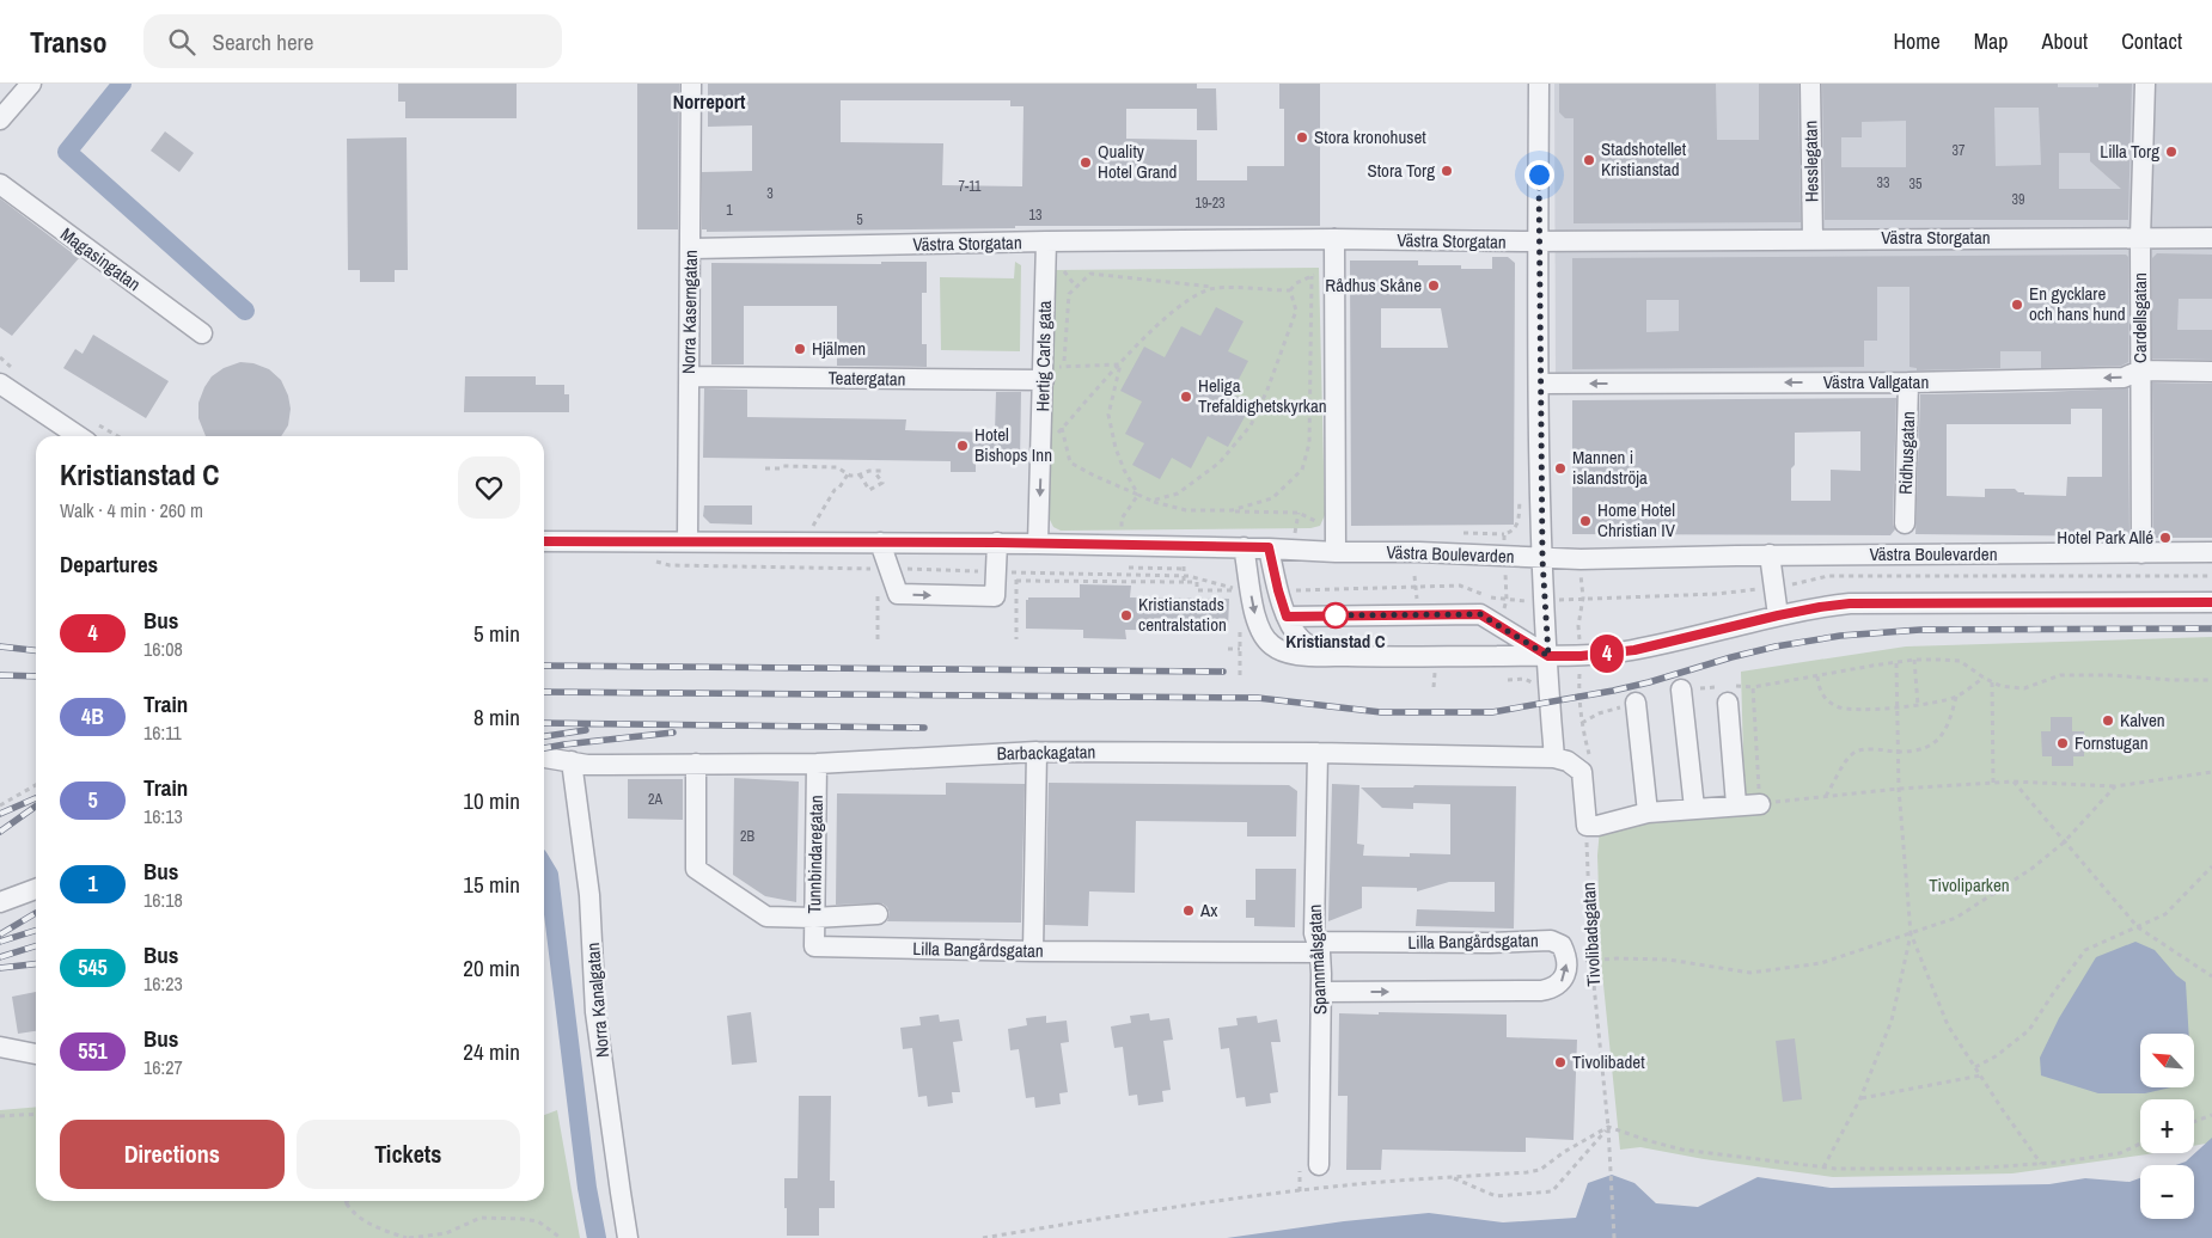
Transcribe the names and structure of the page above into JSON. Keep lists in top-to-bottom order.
{
  "streets": {
    "street": [
      "Hesslegatan",
      "Västra Storgatan",
      "Magasingatan",
      "Norra Kaserngatan",
      "Cardellsgatan",
      "Hertig Carls gata",
      "Teatergatan",
      "Västra Vallgatan",
      "Ridhusgatan",
      "Västra Boulevarden",
      "Barbackagatan",
      "Tunnbindaregatan",
      "Lilla Bangårdsgatan",
      "Spannmålsgatan",
      "Norra Kanalgatan"
    ],
    "path": ["Tivolibadsgatan"]
  },
  "crossings": [
    ["Hesslegatan", "Västra Storgatan"],
    ["Västra Storgatan", "Norra Kaserngatan"],
    ["Västra Storgatan", "Cardellsgatan"],
    ["Västra Storgatan", "Hertig Carls gata"],
    ["Norra Kaserngatan", "Teatergatan"],
    ["Norra Kaserngatan", "Västra Boulevarden"],
    ["Cardellsgatan", "Västra Vallgatan"],
    ["Cardellsgatan", "Västra Boulevarden"],
    ["Hertig Carls gata", "Teatergatan"],
    ["Hertig Carls gata", "Västra Boulevarden"],
    ["Västra Vallgatan", "Ridhusgatan"],
    ["Barbackagatan", "Tunnbindaregatan"],
    ["Barbackagatan", "Spannmålsgatan"],
    ["Barbackagatan", "Norra Kanalgatan"],
    ["Tunnbindaregatan", "Lilla Bangårdsgatan"],
    ["Lilla Bangårdsgatan", "Spannmålsgatan"]
  ],
  "one_way": ["Västra Vallgatan"],
  "districts": ["Norreport"],
  "parks": ["Tivoliparken"],
  "places": [
    "Stora kronohuset",
    "Lilla Torg",
    "Stadshotellet Kristianstad",
    "Quality Hotel Grand",
    "Stora Torg",
    "Rådhus Skåne",
    "En gycklare och hans hund",
    "Hjälmen",
    "Heliga Trefaldighetskyrkan",
    "Hotel Bishops Inn",
    "Mannen i islandströja",
    "Home Hotel Christian IV",
    "Hotel Park Allé",
    "Kristianstads centralstation",
    "Kristianstad C",
    "Kalven",
    "Fornstugan",
    "Ax",
    "Tivolibadet"
  ],
  "lines": ["bus line 4"],
  "house_numbers": [
    "37",
    "33",
    "35",
    "7-11",
    "3",
    "39",
    "19-23",
    "1",
    "13",
    "5",
    "2A",
    "2B"
  ],
  "north": "top left",
  "page": {
    "header": "Transo",
    "search": "Search here",
    "nav": [
      "Home",
      "Map",
      "About",
      "Contact"
    ],
    "on_map": "4",
    "heading": [
      ["Kristianstad C", "Walk · 4 min · 260 m"],
      "Departures"
    ],
    "list": [
      {
        "mark": "4",
        "name": "Bus",
        "note": "16:08",
        "value": "5 min"
      },
      {
        "mark": "4B",
        "name": "Train",
        "note": "16:11",
        "value": "8 min"
      },
      {
        "mark": "5",
        "name": "Train",
        "note": "16:13",
        "value": "10 min"
      },
      {
        "mark": "1",
        "name": "Bus",
        "note": "16:18",
        "value": "15 min"
      },
      {
        "mark": "545",
        "name": "Bus",
        "note": "16:23",
        "value": "20 min"
      },
      {
        "mark": "551",
        "name": "Bus",
        "note": "16:27",
        "value": "24 min"
      }
    ],
    "map_buttons": ["+", "−"],
    "buttons": ["Directions", "Tickets"]
  }
}
